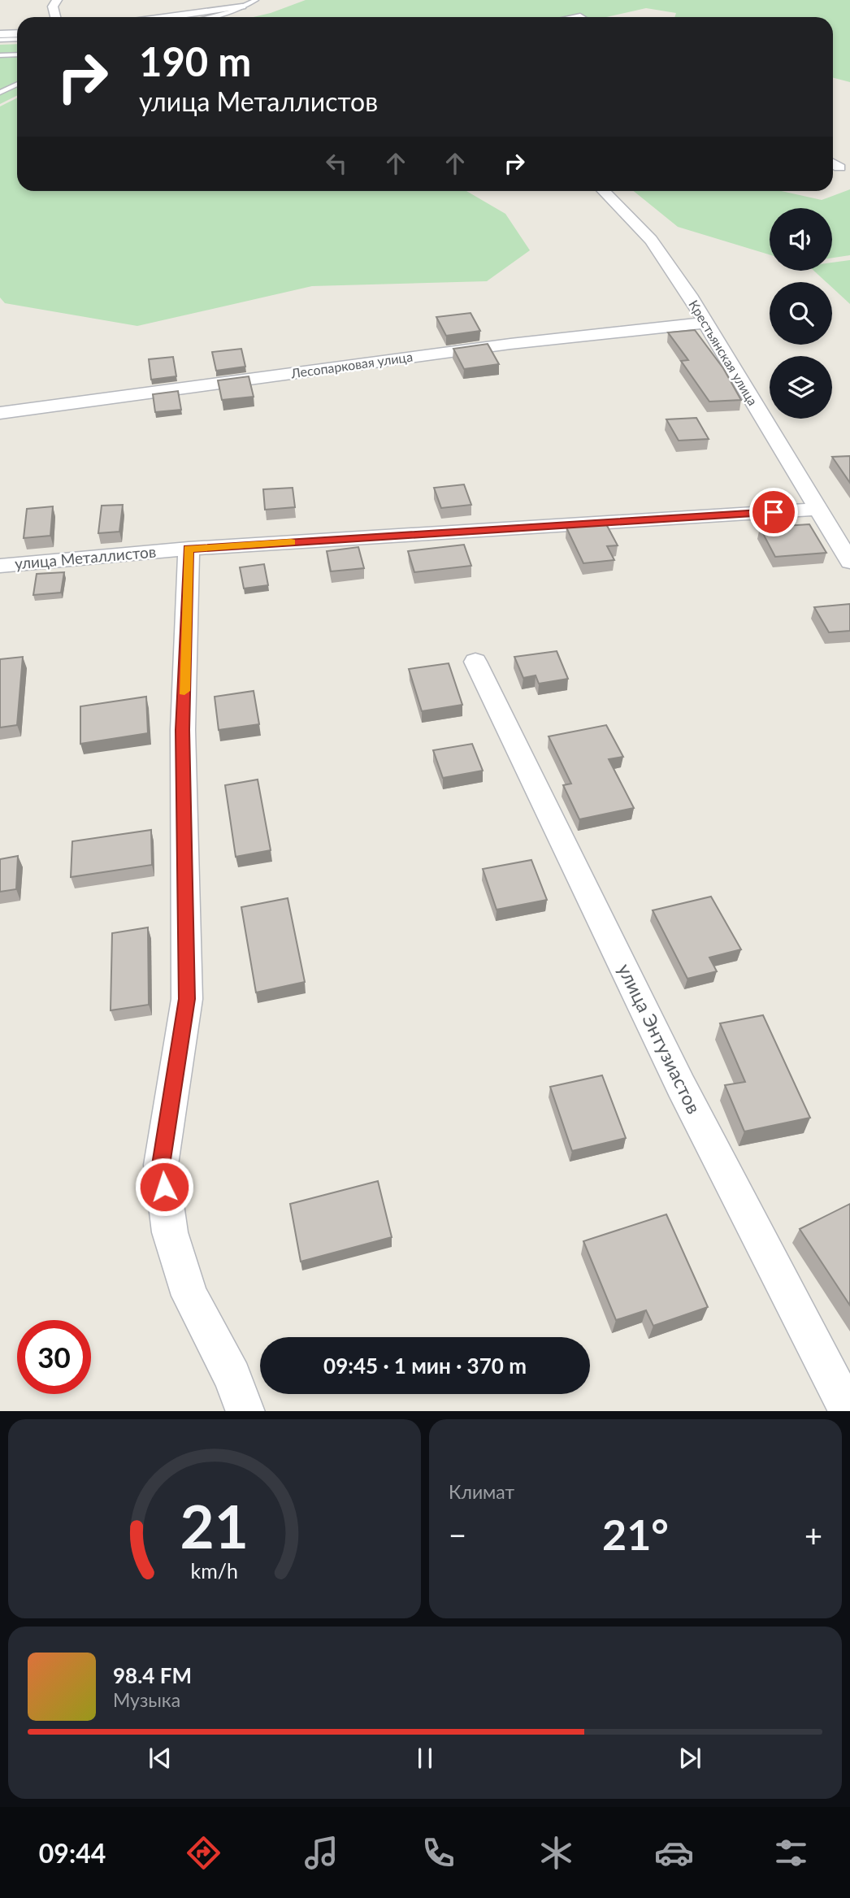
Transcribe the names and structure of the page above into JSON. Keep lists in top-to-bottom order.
{
  "streets": {
    "street": [
      "Крестьянская улица",
      "Лесопарковая улица",
      "улица Металлистов",
      "улица Энтузиастов"
    ]
  },
  "crossings": [
    ["Крестьянская улица", "Лесопарковая улица"],
    ["Крестьянская улица", "улица Металлистов"]
  ],
  "page": {
    "turn": ["190 m", "улица Металлистов"],
    "limit": "30",
    "trip": "09:45 · 1 мин · 370 m",
    "tile": "Климат",
    "heat": ["−", "21°", "+"],
    "song": ["98.4 FM", "Музыка"],
    "tabs": "09:44",
    "gauge": ["21", "km/h"]
  }
}
